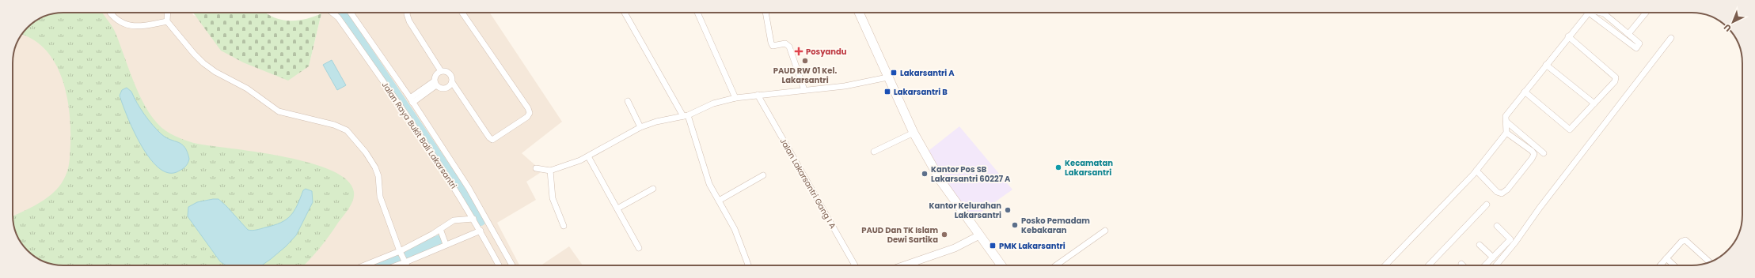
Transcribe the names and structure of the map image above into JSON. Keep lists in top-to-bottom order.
{
  "streets": {
    "street": ["Jalan Raya Bukit Bali Lakarsantri", "Jalan Lakarsantri Gang I A"]
  },
  "places": {
    "health": ["Posyandu"],
    "other": [
      "PAUD RW 01 Kel. Lakarsantri",
      "Kecamatan Lakarsantri",
      "Kantor Pos SB Lakarsantri 60227 A",
      "Kantor Kelurahan Lakarsantri",
      "Posko Pemadam Kebakaran",
      "PAUD Dan TK Islam Dewi Sartika"
    ],
    "transit": ["Lakarsantri A", "Lakarsantri B", "PMK Lakarsantri"]
  },
  "north": "bottom left"
}
